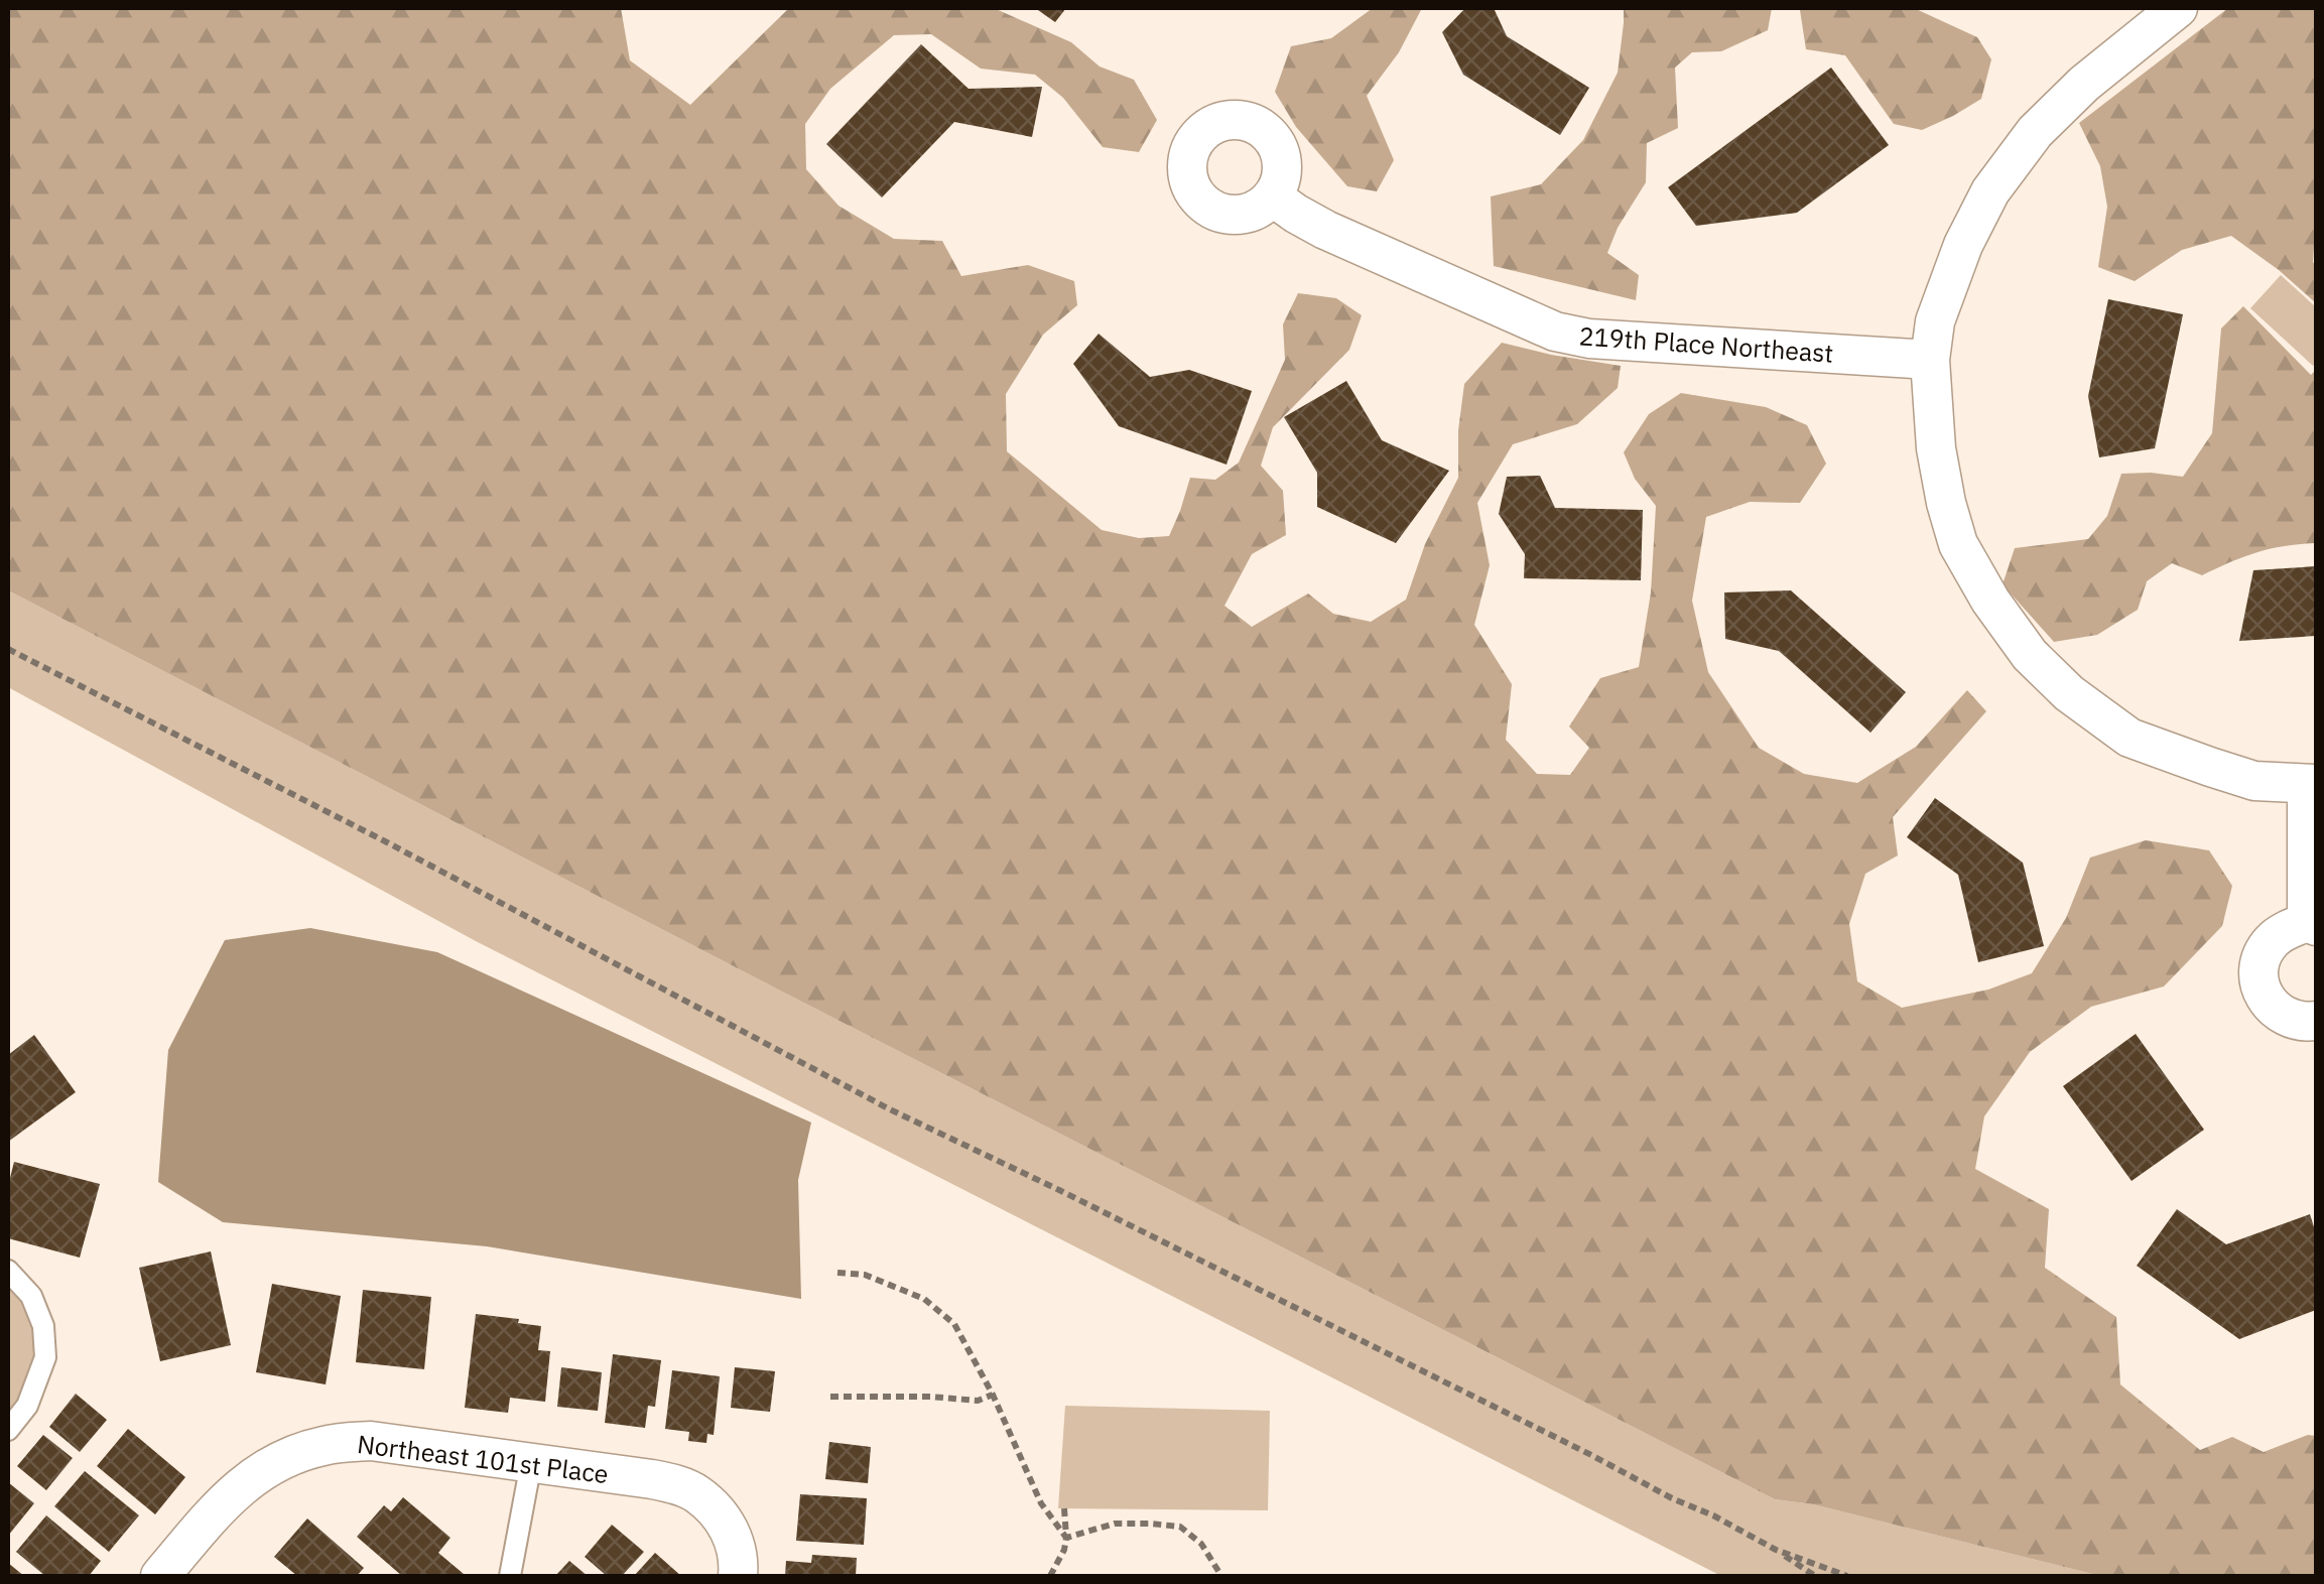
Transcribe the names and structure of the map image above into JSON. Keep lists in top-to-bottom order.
{
  "streets": {
    "street": ["219th Place Northeast", "Northeast 101st Place"]
  }
}
